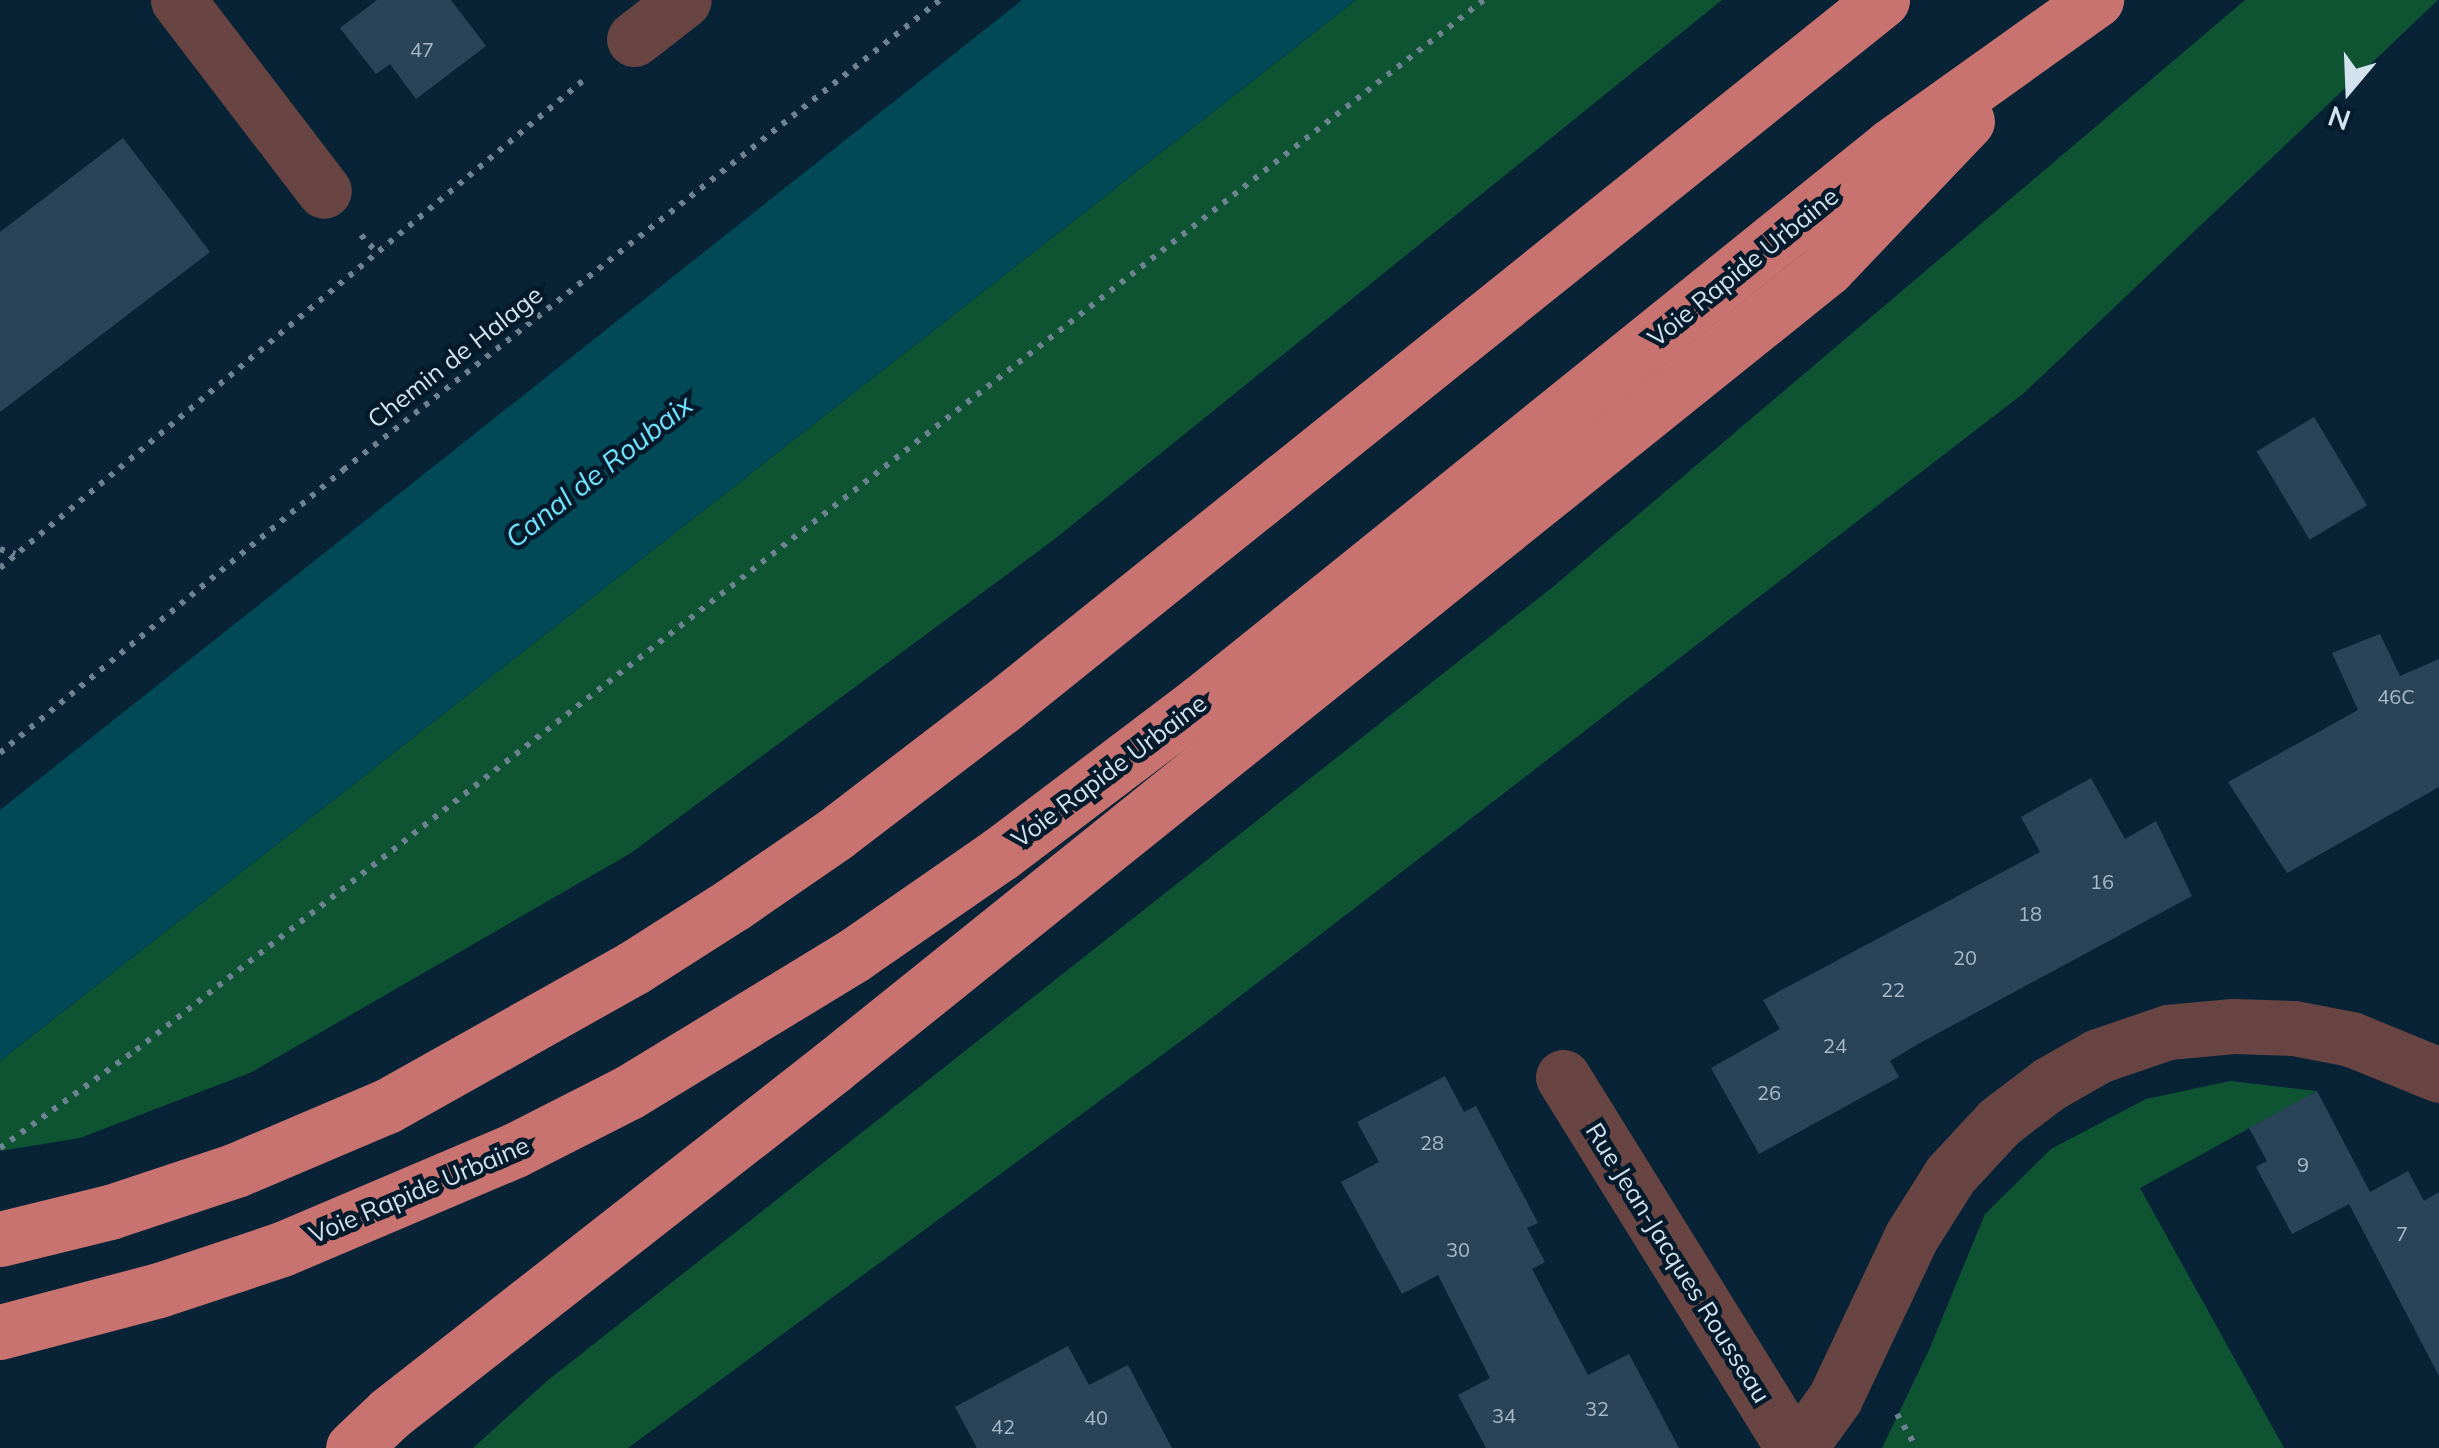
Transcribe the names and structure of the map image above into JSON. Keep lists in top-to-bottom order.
{
  "streets": {
    "highway": ["Voie Rapide Urbaine"],
    "street": ["Rue Jean-Jacques Rousseau"],
    "path": ["Chemin de Halage"]
  },
  "water": ["Canal de Roubaix"],
  "house_numbers": [
    "47",
    "46C",
    "16",
    "18",
    "20",
    "22",
    "24",
    "26",
    "28",
    "9",
    "7",
    "30",
    "32",
    "34",
    "40",
    "42"
  ],
  "north": "bottom"
}
